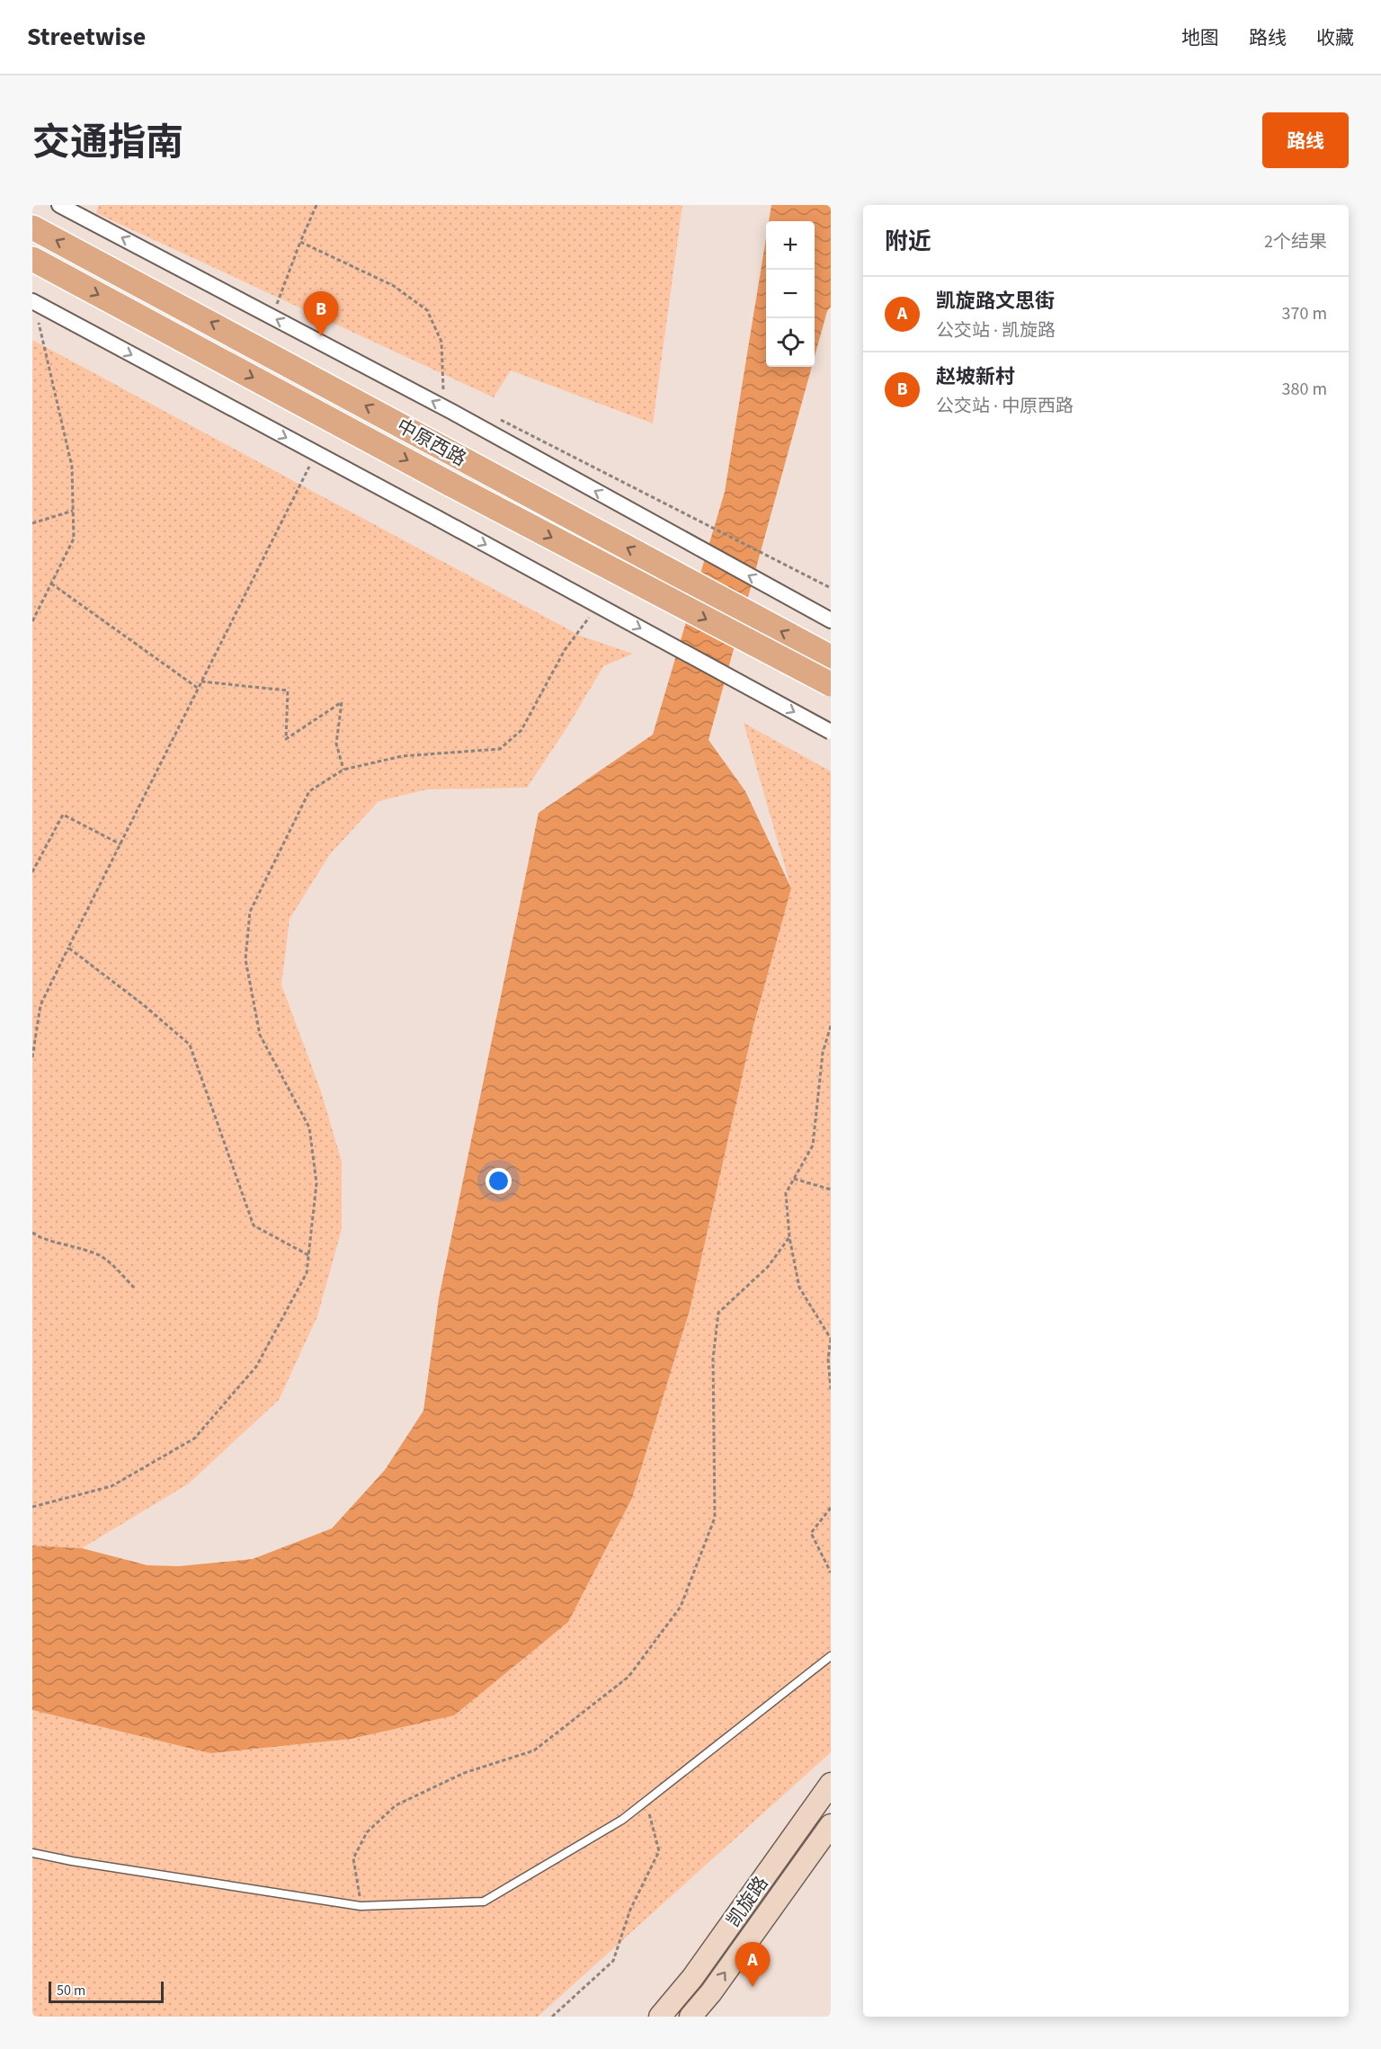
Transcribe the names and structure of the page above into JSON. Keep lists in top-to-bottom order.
{
  "streets": {
    "main road": ["中原西路", "凯旋路"]
  },
  "scale_bar": "50 m",
  "page": {
    "header": "Streetwise",
    "nav": ["地图", "路线", "收藏"],
    "title": "交通指南",
    "buttons": "路线",
    "heading": ["附近", "2个结果"],
    "map_buttons": ["+", "−"],
    "list": [
      {
        "mark": "A",
        "name": "凯旋路文思街",
        "note": "公交站 · 凯旋路",
        "value": "370 m"
      },
      {
        "mark": "B",
        "name": "赵坡新村",
        "note": "公交站 · 中原西路",
        "value": "380 m"
      }
    ],
    "pins": ["B", "A"],
    "scale": "50 m"
  }
}
